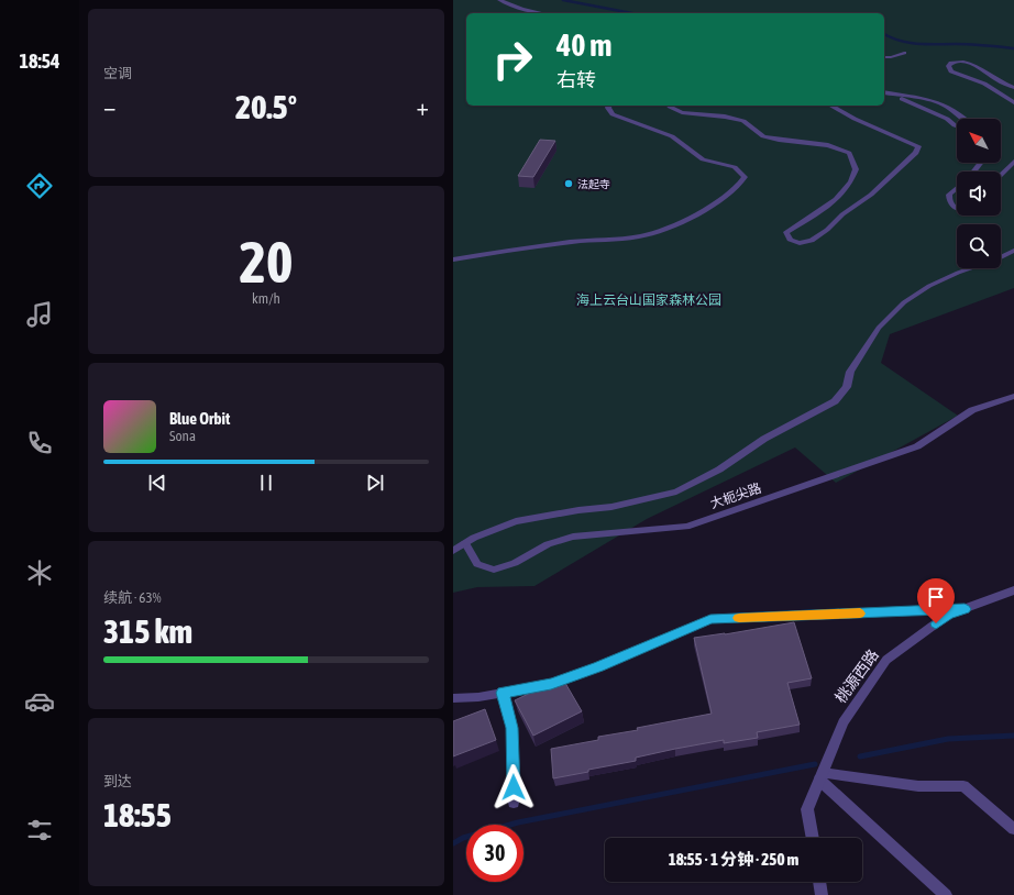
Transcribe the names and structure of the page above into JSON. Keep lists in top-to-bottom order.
{
  "streets": {
    "street": ["大枙尖路", "桃源西路"]
  },
  "parks": ["海上云台山国家森林公园"],
  "places": ["法起寺"],
  "north": "top left",
  "page": {
    "tabs": "18:54",
    "tile": [
      "空调",
      ["20", "km/h"],
      ["续航 · 63%", "315 km"],
      ["到达", "18:55"]
    ],
    "turn": ["40 m", "右转"],
    "heat": ["−", "20.5°", "+"],
    "song": ["Blue Orbit", "Sona"],
    "limit": "30",
    "trip": "18:55 · 1 分钟 · 250 m"
  }
}
